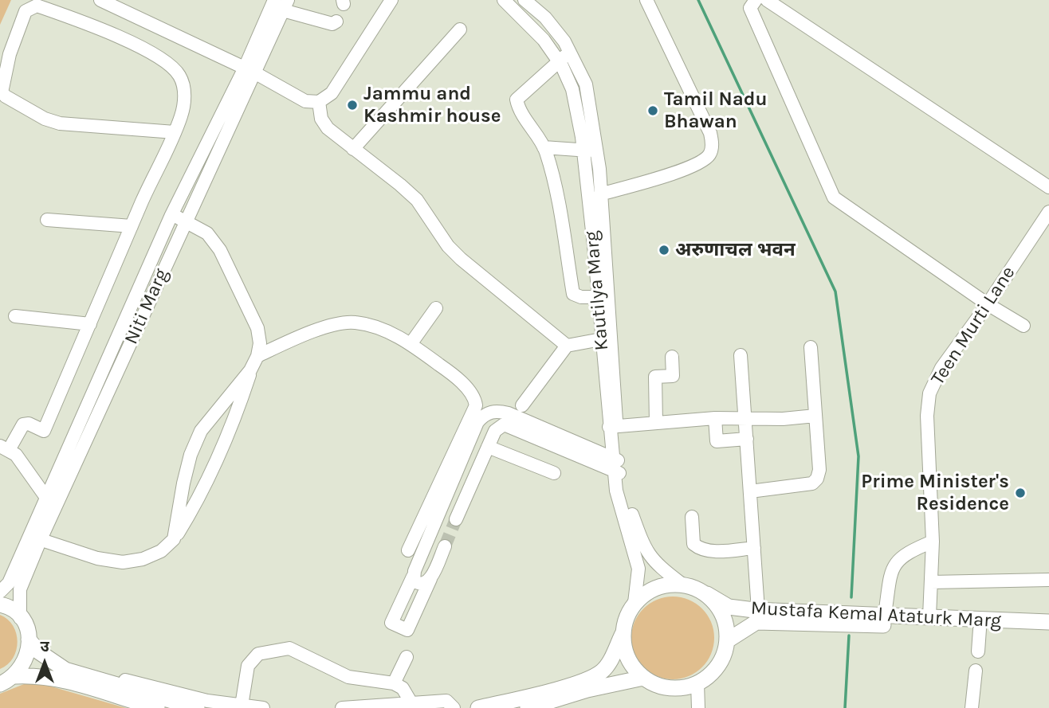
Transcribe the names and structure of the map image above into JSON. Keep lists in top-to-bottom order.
{
  "streets": {
    "main road": ["Mustafa Kemal Ataturk Marg"],
    "street": ["Kautilya Marg", "Niti Marg", "Teen Murti Lane"]
  },
  "crossings": [
    ["Kautilya Marg", "Mustafa Kemal Ataturk Marg"],
    ["Teen Murti Lane", "Mustafa Kemal Ataturk Marg"]
  ],
  "places": [
    "Jammu and Kashmir house",
    "Tamil Nadu Bhawan",
    "अरुणाचल भवन",
    "Prime Minister's Residence"
  ],
  "north": "top"
}
